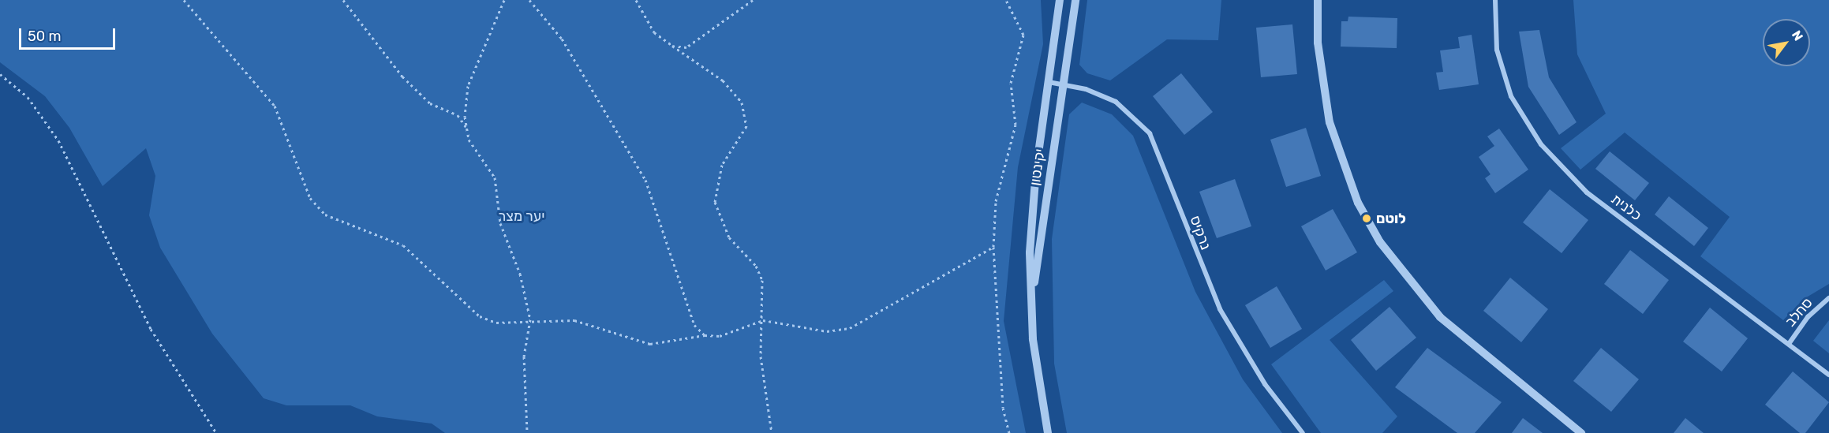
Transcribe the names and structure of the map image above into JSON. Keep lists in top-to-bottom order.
{
  "streets": {
    "street": [
      "יקינטון",
      "כלנית",
      "נרקיס",
      "סחלב"
    ]
  },
  "crossings": [
    ["יקינטון", "נרקיס"],
    ["כלנית", "סחלב"]
  ],
  "parks": ["יער מצר"],
  "places": ["לוטם"],
  "scale_bar": "50 m",
  "north": "top right"
}
